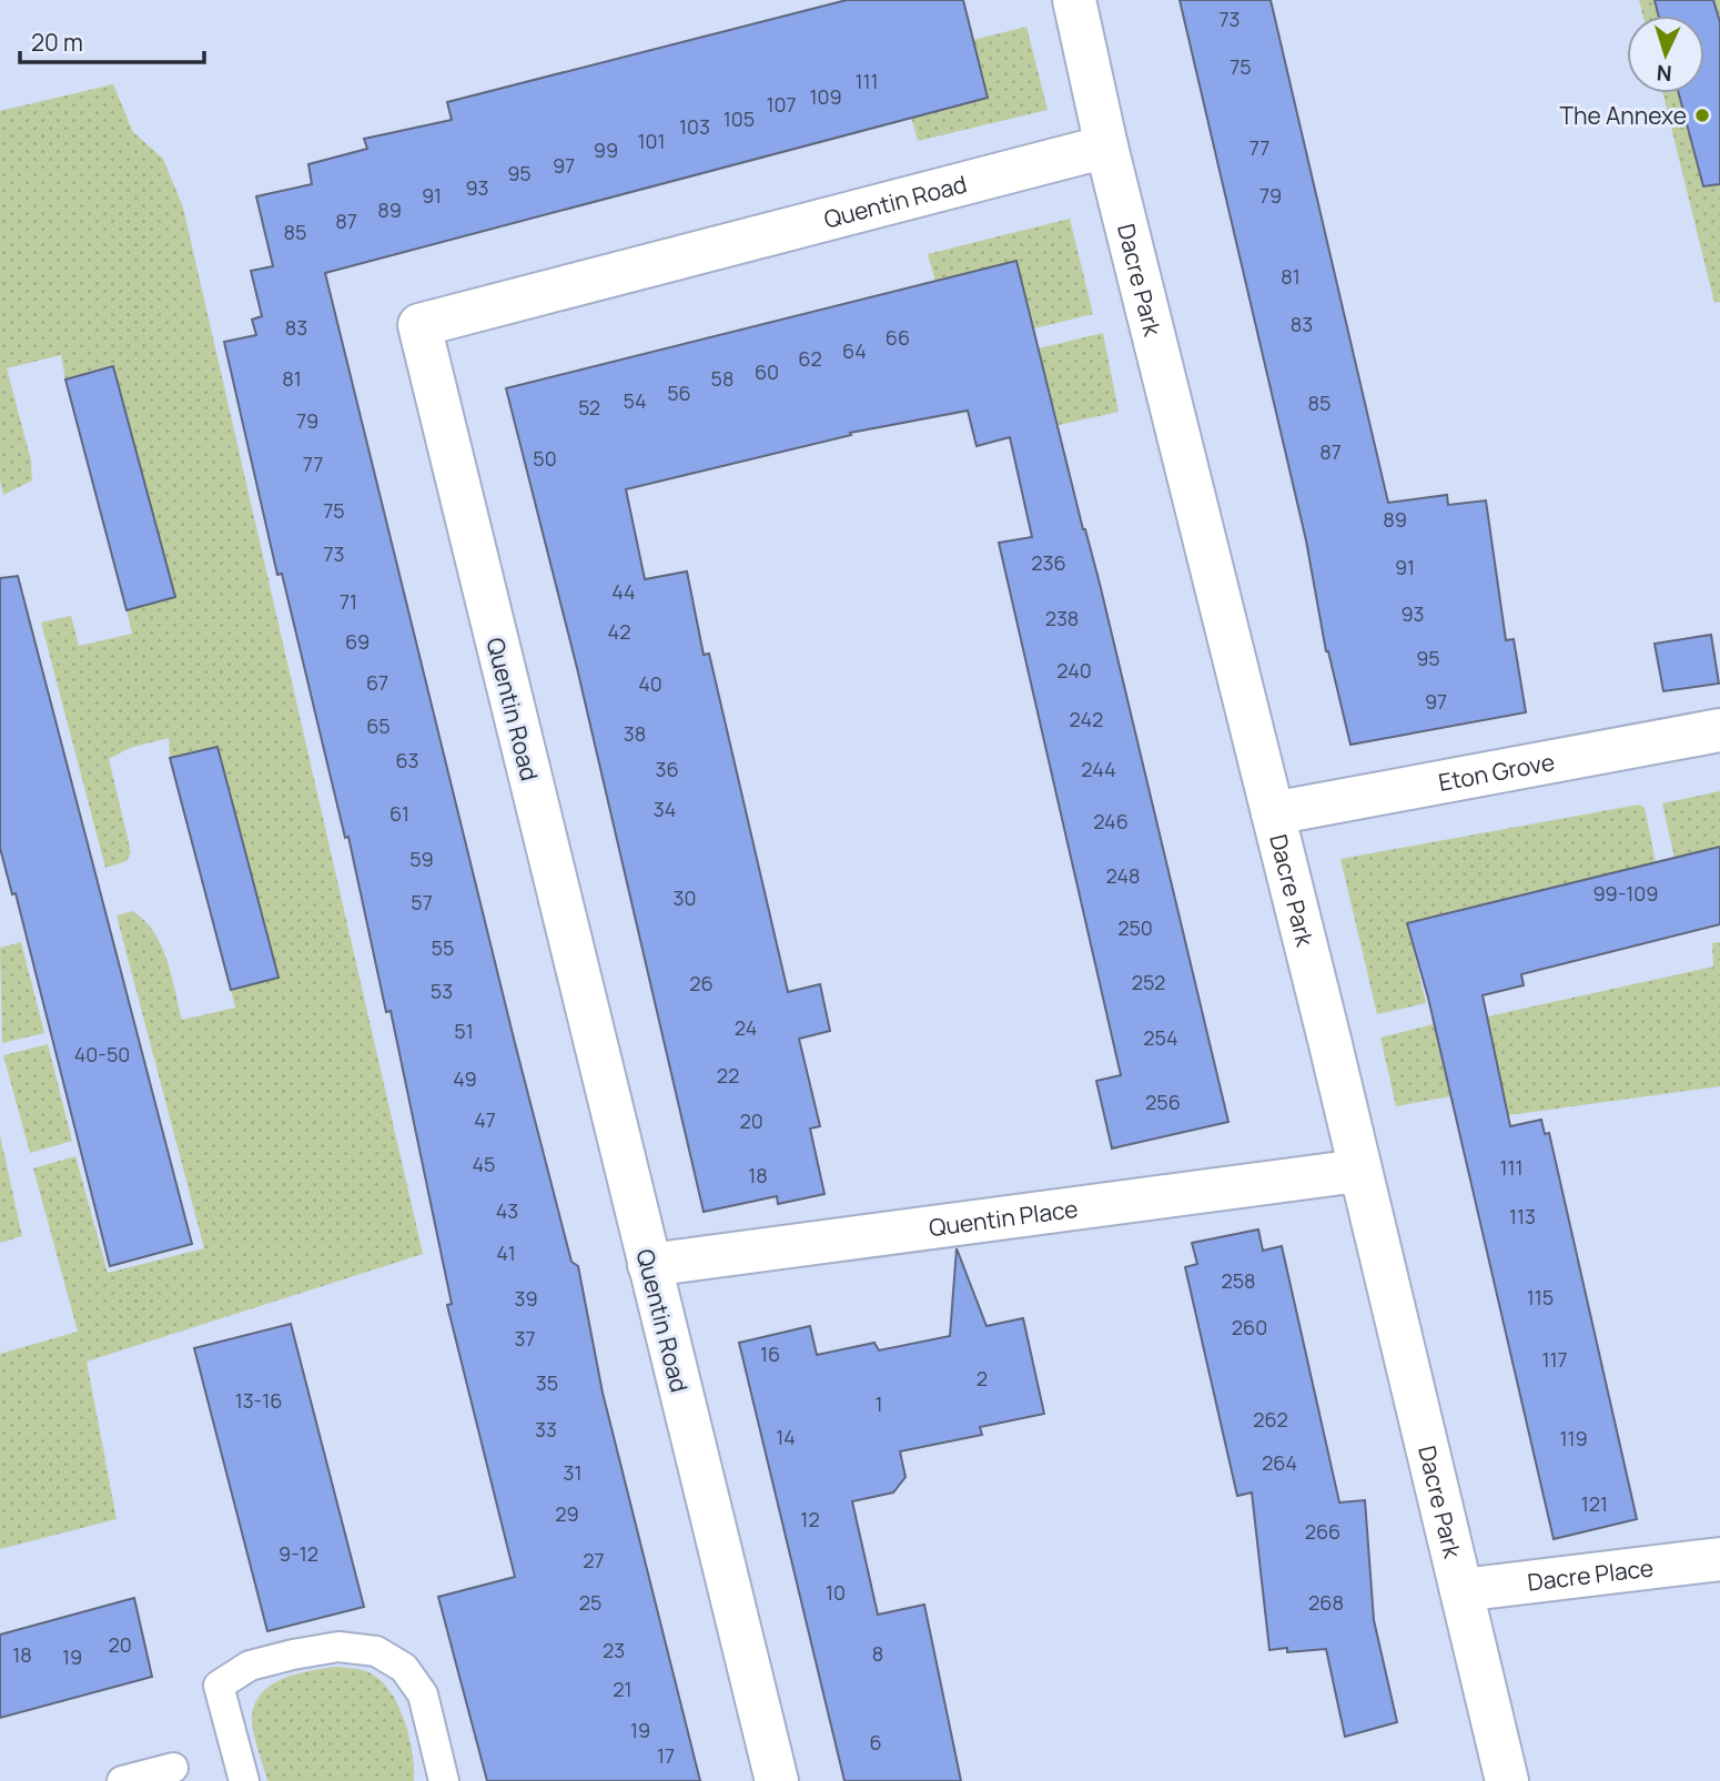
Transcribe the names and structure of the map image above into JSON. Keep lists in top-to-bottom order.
{
  "streets": {
    "street": [
      "Quentin Road",
      "Dacre Park",
      "Eton Grove",
      "Quentin Place",
      "Dacre Place"
    ]
  },
  "crossings": [
    ["Quentin Road", "Dacre Park"],
    ["Quentin Road", "Quentin Place"],
    ["Dacre Park", "Eton Grove"],
    ["Dacre Park", "Quentin Place"],
    ["Dacre Park", "Dacre Place"]
  ],
  "places": ["The Annexe"],
  "house_numbers": [
    "73",
    "75",
    "111",
    "109",
    "107",
    "105",
    "103",
    "101",
    "77",
    "99",
    "97",
    "95",
    "93",
    "91",
    "79",
    "89",
    "87",
    "85",
    "81",
    "83",
    "83",
    "66",
    "64",
    "62",
    "60",
    "81",
    "58",
    "56",
    "54",
    "85",
    "52",
    "79",
    "87",
    "50",
    "77",
    "75",
    "89",
    "73",
    "236",
    "91",
    "44",
    "71",
    "93",
    "238",
    "42",
    "69",
    "95",
    "240",
    "67",
    "40",
    "97",
    "242",
    "65",
    "38",
    "63",
    "36",
    "244",
    "34",
    "61",
    "246",
    "59",
    "248",
    "99-109",
    "30",
    "57",
    "250",
    "55",
    "252",
    "26",
    "53",
    "24",
    "51",
    "254",
    "40-50",
    "22",
    "49",
    "256",
    "47",
    "20",
    "45",
    "111",
    "18",
    "43",
    "113",
    "41",
    "258",
    "115",
    "39",
    "260",
    "37",
    "16",
    "117",
    "2",
    "35",
    "13-16",
    "1",
    "262",
    "33",
    "14",
    "119",
    "264",
    "31",
    "121",
    "29",
    "12",
    "266",
    "9-12",
    "27",
    "10",
    "25",
    "268",
    "20",
    "23",
    "8",
    "18",
    "19",
    "21",
    "19",
    "6",
    "17"
  ],
  "scale_bar": "20 m",
  "north": "bottom"
}
